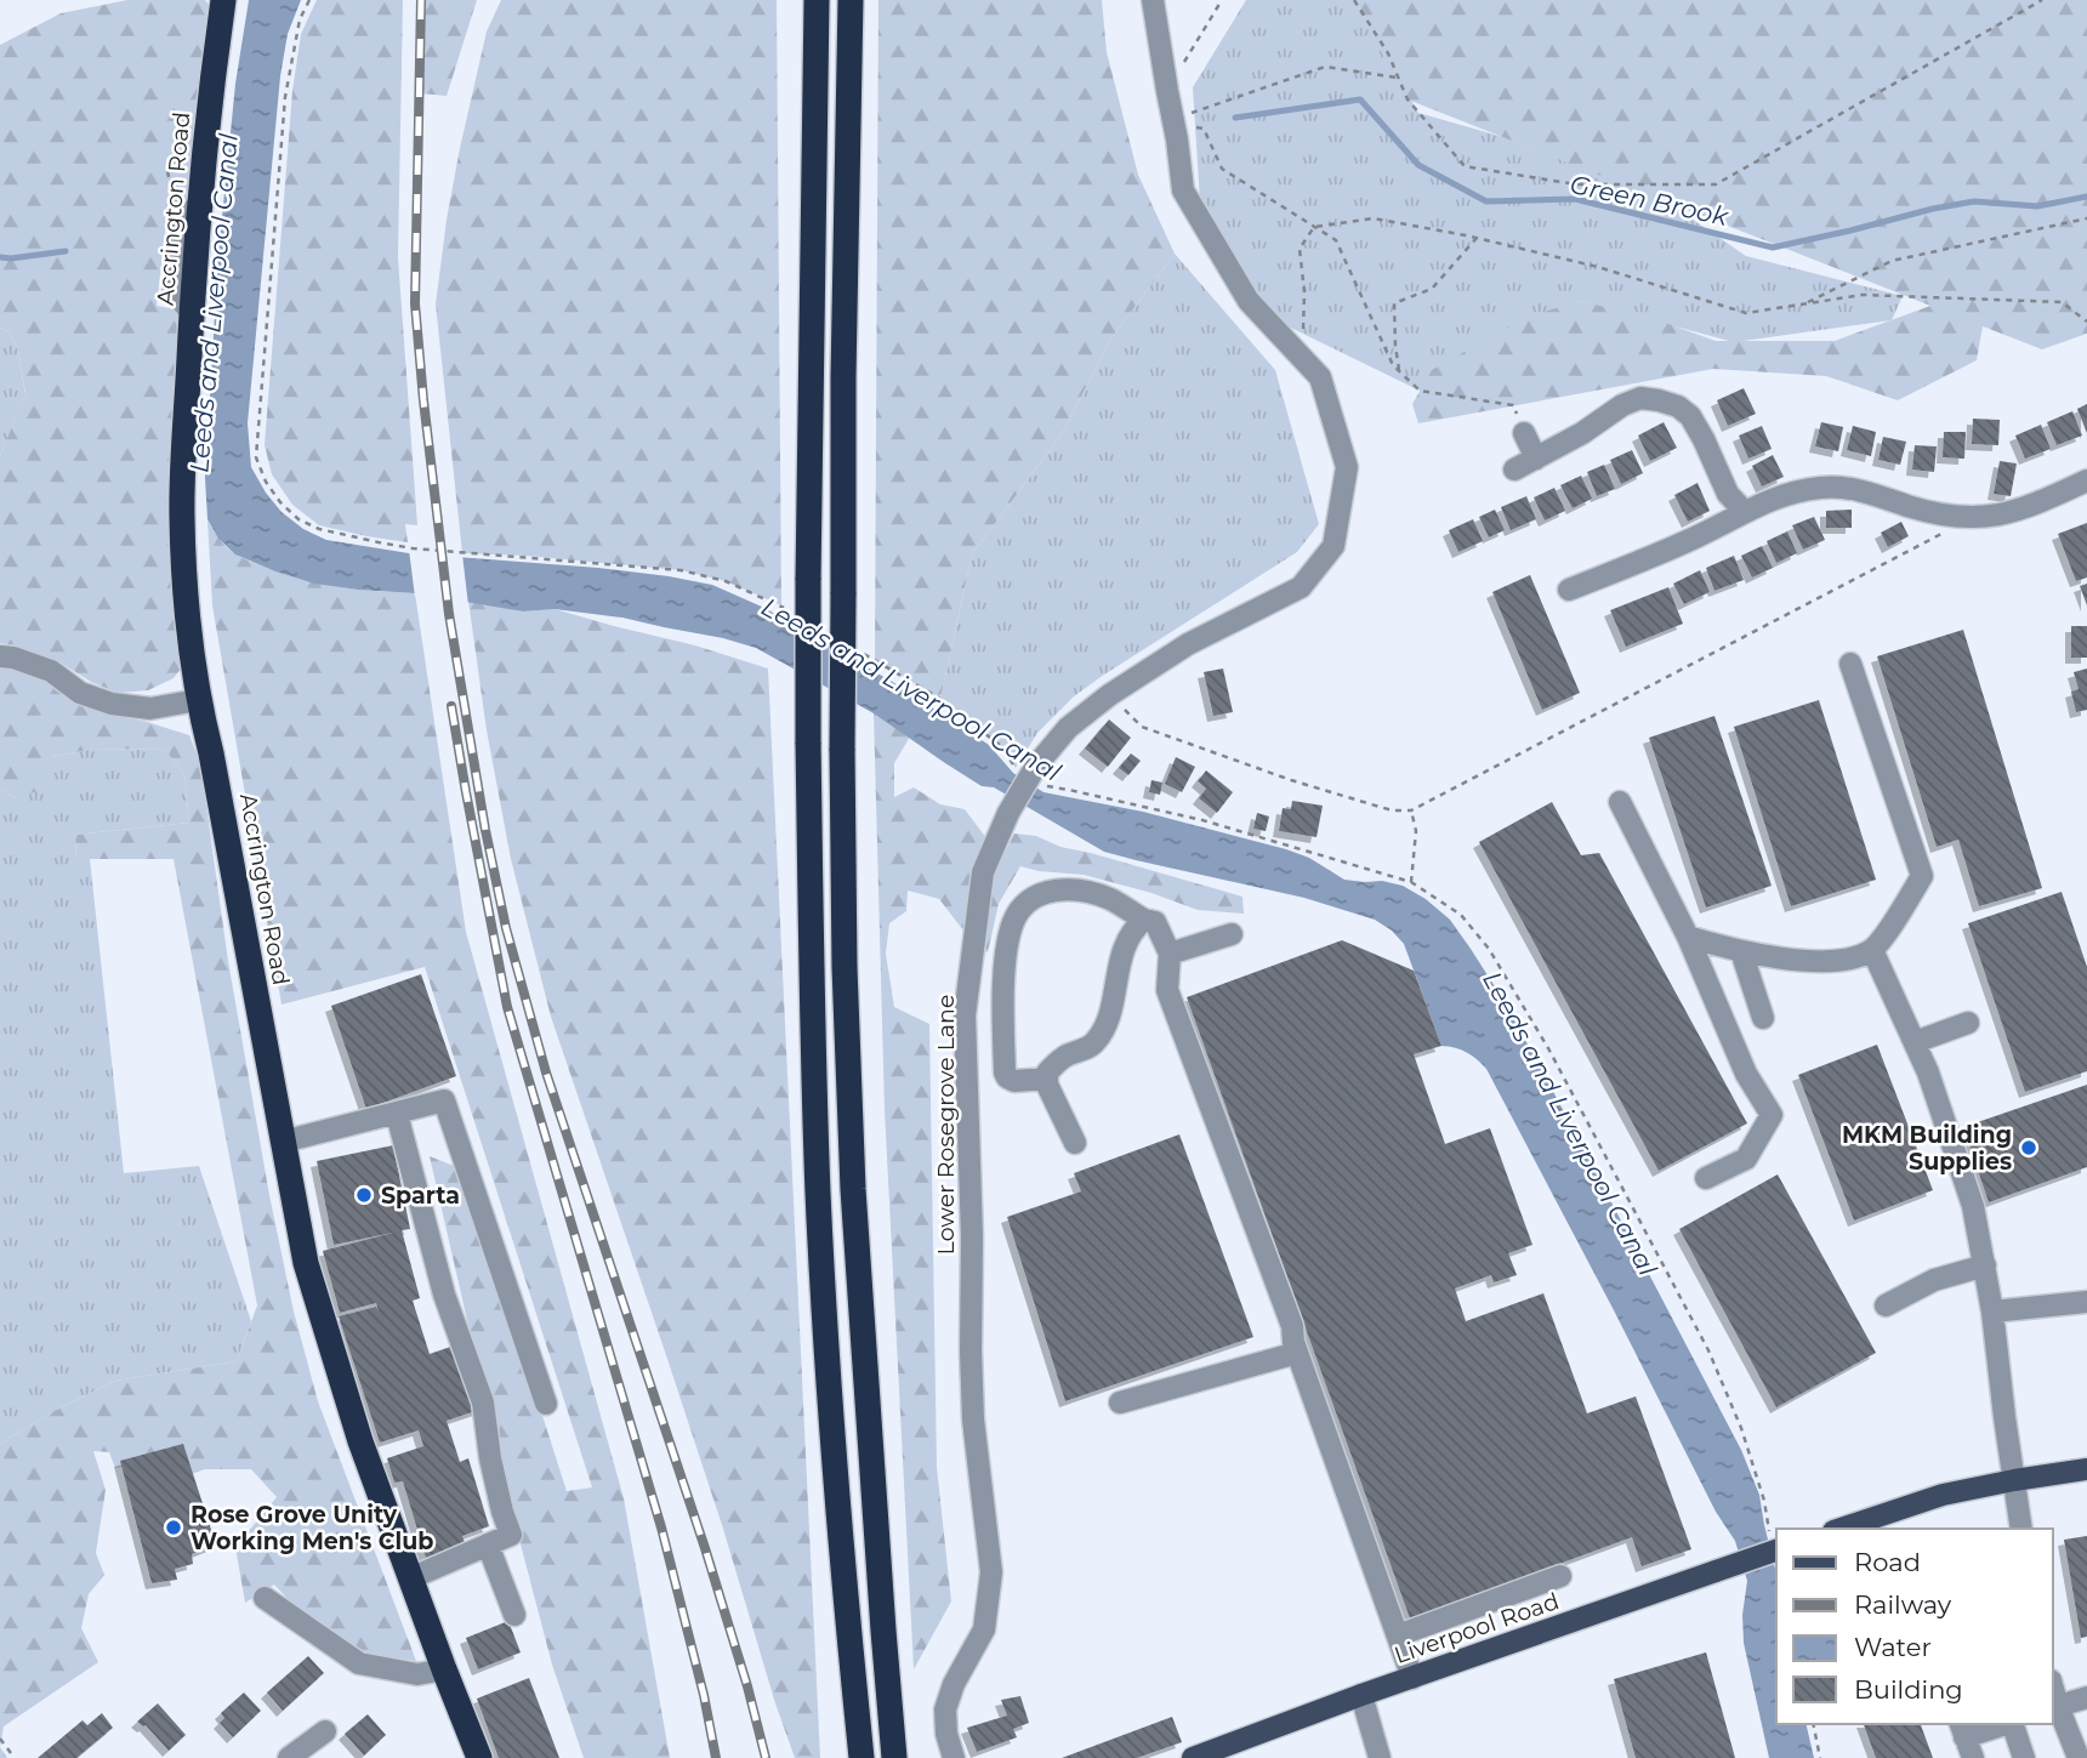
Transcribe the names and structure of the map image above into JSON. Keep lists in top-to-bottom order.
{
  "streets": {
    "highway": ["Accrington Road"],
    "main road": ["Liverpool Road"],
    "street": ["Lower Rosegrove Lane"]
  },
  "water": ["Green Brook", "Leeds and Liverpool Canal"],
  "places": ["MKM Building Supplies", "Sparta", "Rose Grove Unity Working Men's Club"],
  "legend": [
    "Road",
    "Railway",
    "Water",
    "Building"
  ]
}
